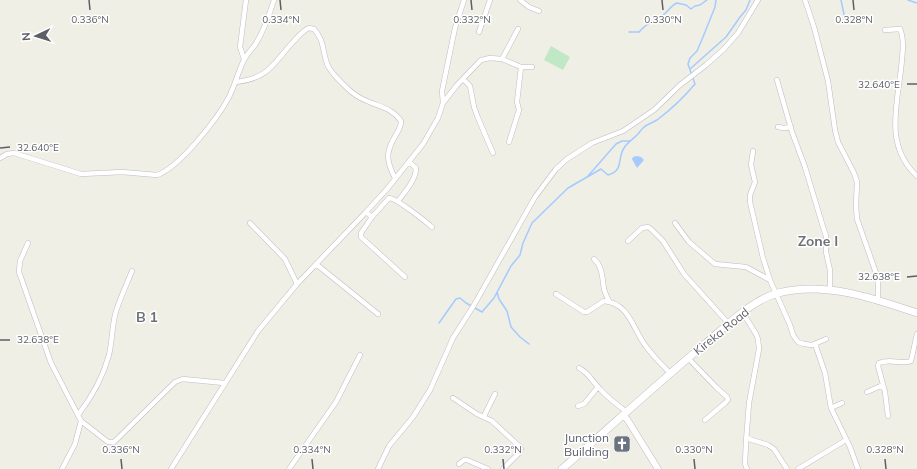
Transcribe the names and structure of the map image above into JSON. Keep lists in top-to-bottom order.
{
  "streets": {
    "main road": ["Kireka Road"]
  },
  "districts": ["Zone I", "B 1"],
  "places": {
    "church": ["Junction Building"]
  },
  "north": "left",
  "coordinates": [
    "0.336°N",
    "0.334°N",
    "0.332°N",
    "0.330°N",
    "0.328°N",
    "32.640°E",
    "32.638°E"
  ]
}
